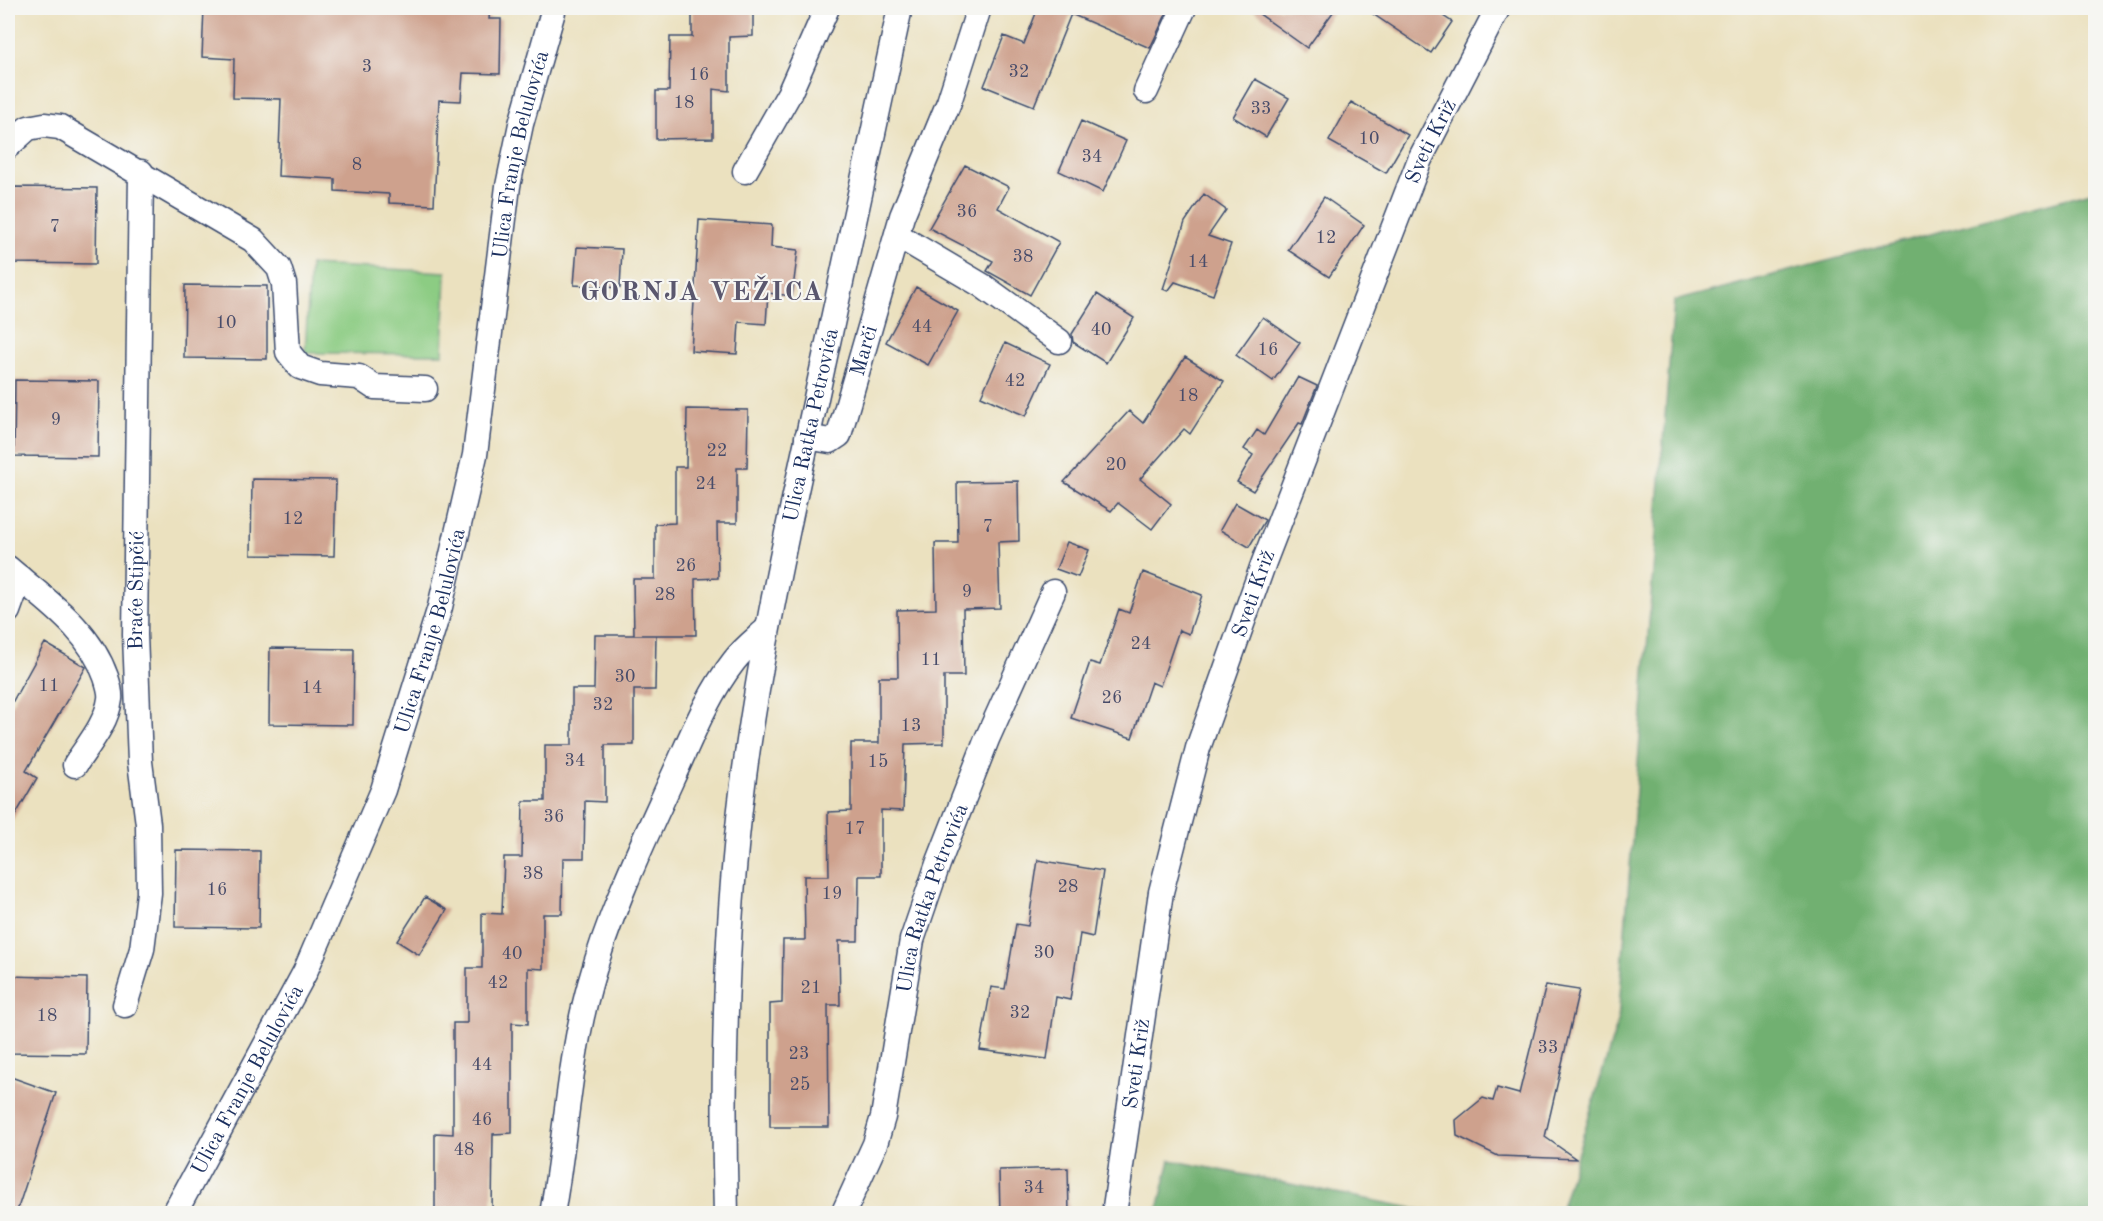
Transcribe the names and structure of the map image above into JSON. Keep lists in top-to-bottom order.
{
  "streets": {
    "street": [
      "Sveti Križ",
      "Ulica Franje Belulovića",
      "Marči",
      "Ulica Ratka Petrovića",
      "Braće Stipčić"
    ]
  },
  "crossings": [
    ["Marči", "Ulica Ratka Petrovića"]
  ],
  "districts": ["GORNJA VEŽICA"],
  "house_numbers": [
    "3",
    "32",
    "16",
    "18",
    "33",
    "10",
    "34",
    "8",
    "36",
    "7",
    "12",
    "38",
    "14",
    "10",
    "44",
    "40",
    "16",
    "42",
    "18",
    "9",
    "22",
    "20",
    "24",
    "12",
    "7",
    "26",
    "9",
    "28",
    "24",
    "11",
    "30",
    "11",
    "14",
    "26",
    "32",
    "13",
    "34",
    "15",
    "36",
    "17",
    "38",
    "28",
    "16",
    "19",
    "30",
    "40",
    "42",
    "21",
    "32",
    "18",
    "33",
    "23",
    "44",
    "25",
    "46",
    "48",
    "34"
  ]
}
